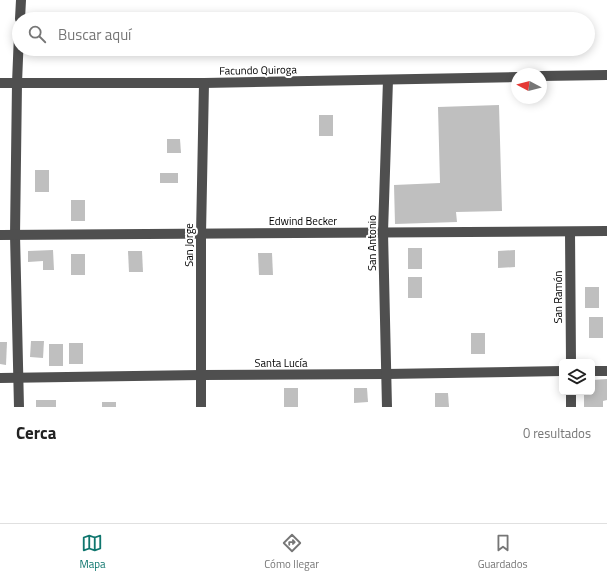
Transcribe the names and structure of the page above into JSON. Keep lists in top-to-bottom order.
{
  "streets": {
    "street": [
      "Facundo Quiroga",
      "Edwind Becker",
      "San Antonio",
      "San Jorge",
      "San Ramón",
      "Santa Lucía"
    ]
  },
  "crossings": [
    ["Facundo Quiroga", "San Antonio"],
    ["Facundo Quiroga", "San Jorge"],
    ["Edwind Becker", "San Antonio"],
    ["Edwind Becker", "San Jorge"],
    ["Edwind Becker", "San Ramón"],
    ["San Antonio", "Santa Lucía"],
    ["San Jorge", "Santa Lucía"]
  ],
  "north": "left",
  "page": {
    "search": "Buscar aquí",
    "heading": ["Cerca", "0 resultados"],
    "nav": ["Mapa", "Cómo llegar", "Guardados"]
  }
}
